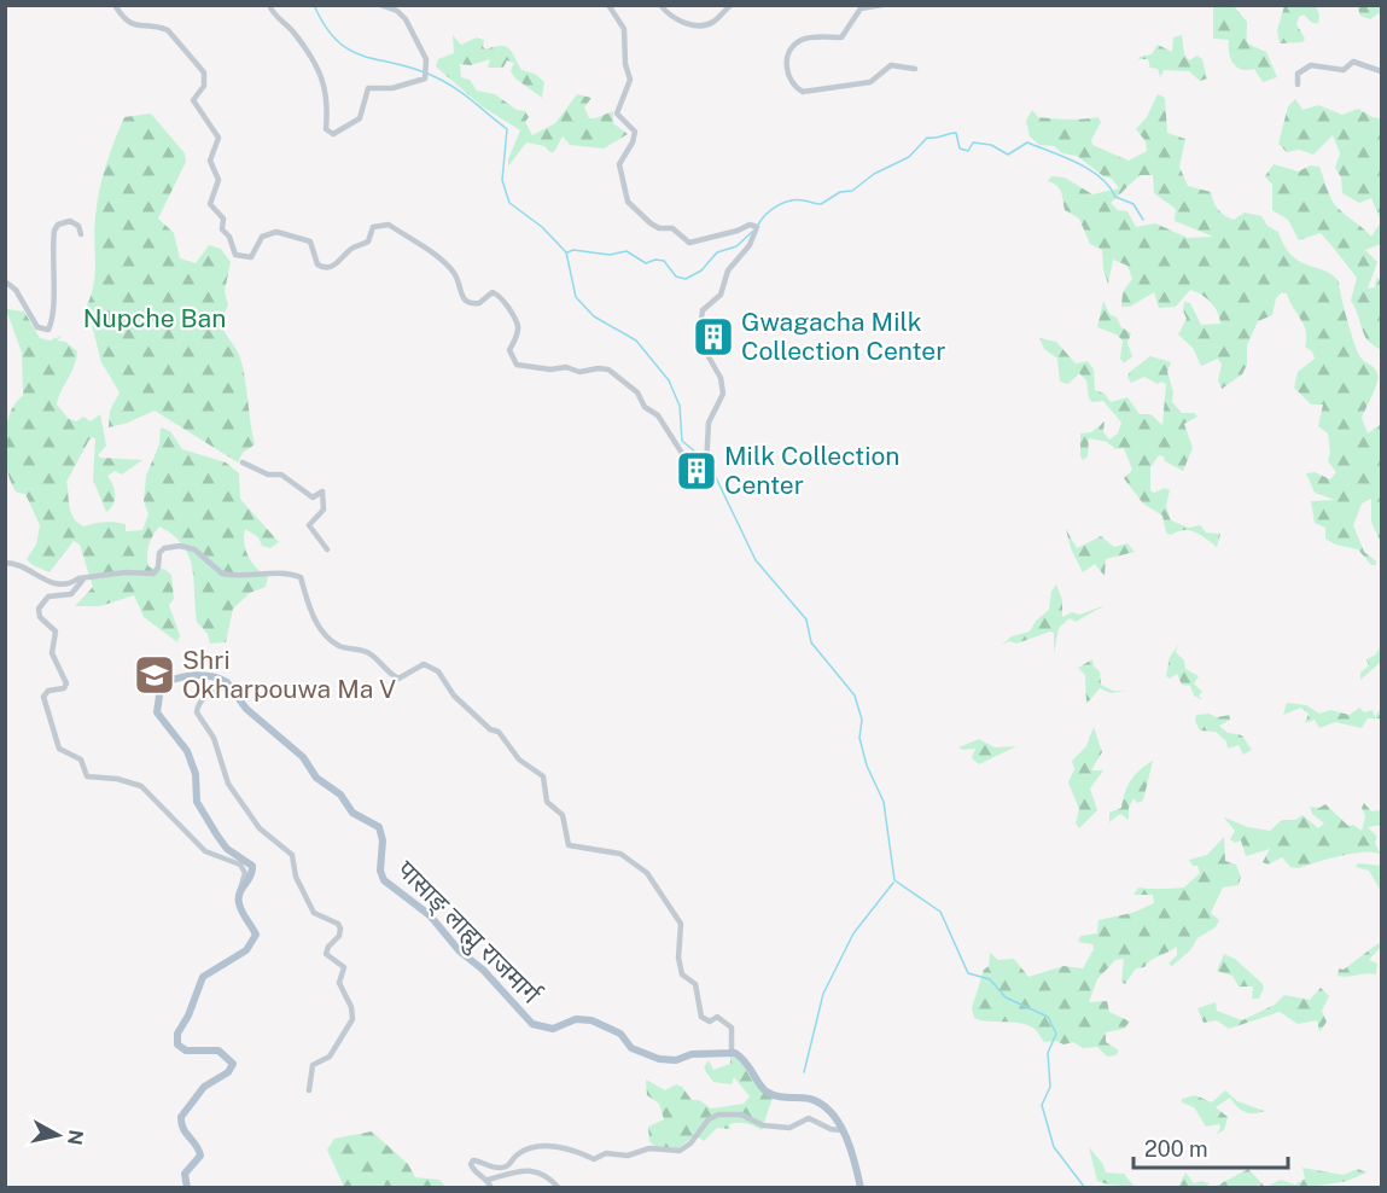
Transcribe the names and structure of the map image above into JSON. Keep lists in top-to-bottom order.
{
  "streets": {
    "main road": ["पासाङ् लाह्मु राजमार्ग"]
  },
  "parks": ["Nupche Ban"],
  "places": {
    "building": ["Gwagacha Milk Collection Center", "Milk Collection Center"],
    "school or university": ["Shri Okharpouwa Ma V"]
  },
  "scale_bar": "200 m",
  "north": "right"
}
